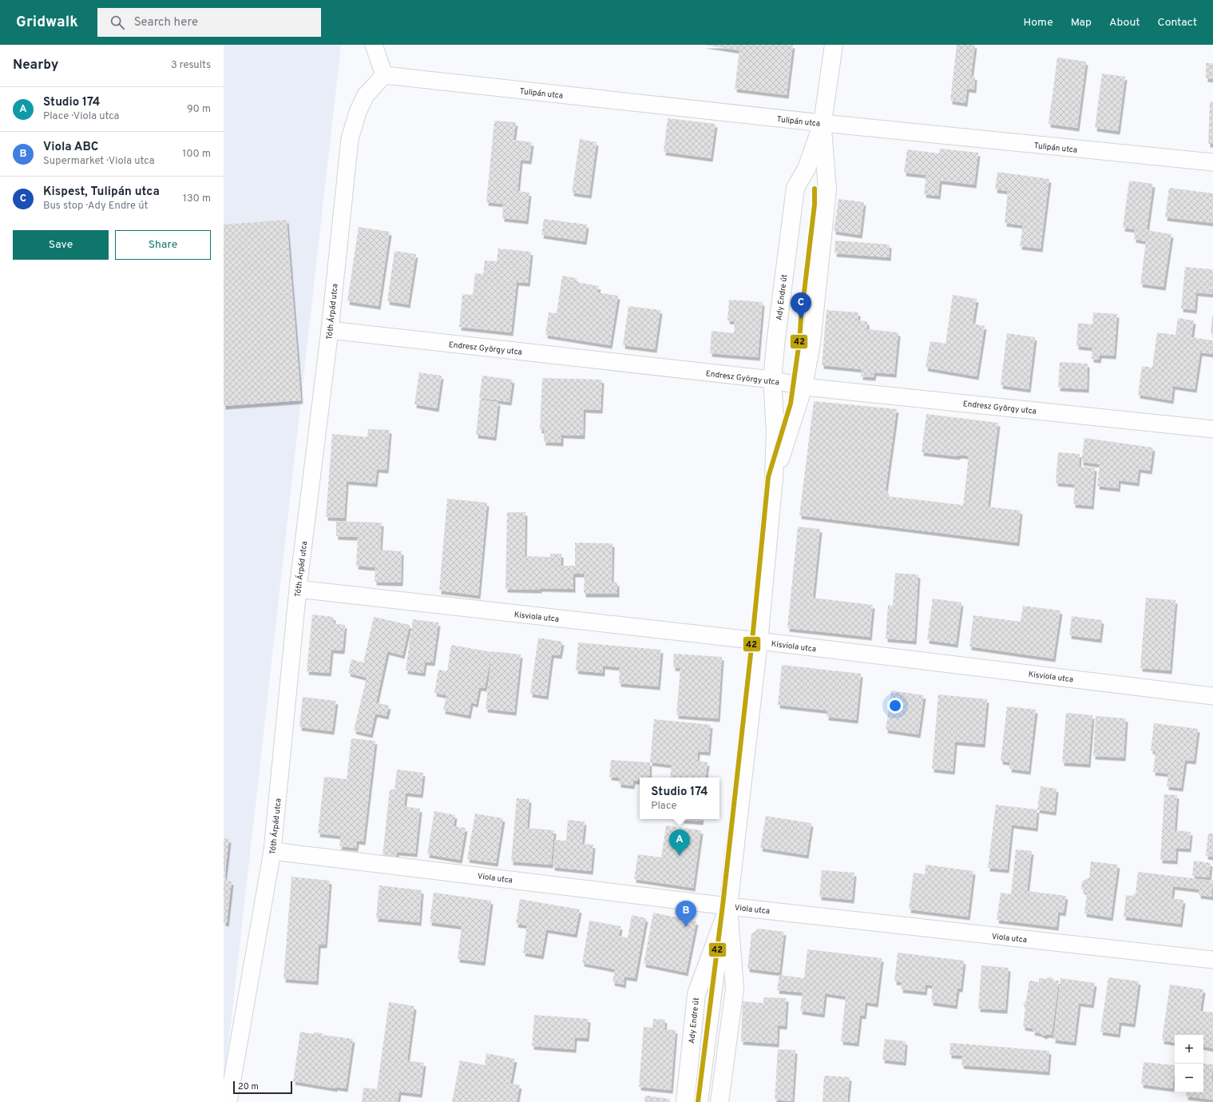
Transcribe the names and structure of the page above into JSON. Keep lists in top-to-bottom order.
{
  "streets": {
    "street": [
      "Tulipán utca",
      "Ady Endre út",
      "Tóth Árpád utca",
      "Endresz György utca",
      "Kisviola utca",
      "Viola utca"
    ]
  },
  "crossings": [
    ["Tulipán utca", "Ady Endre út"],
    ["Tulipán utca", "Tóth Árpád utca"],
    ["Ady Endre út", "Endresz György utca"],
    ["Ady Endre út", "Kisviola utca"],
    ["Ady Endre út", "Viola utca"],
    ["Tóth Árpád utca", "Endresz György utca"],
    ["Tóth Árpád utca", "Kisviola utca"],
    ["Tóth Árpád utca", "Viola utca"]
  ],
  "lines": ["transit line 42"],
  "scale_bar": "20 m",
  "page": {
    "header": "Gridwalk",
    "search": "Search here",
    "nav": [
      "Home",
      "Map",
      "About",
      "Contact"
    ],
    "heading": ["Nearby", "3 results"],
    "list": [
      {
        "mark": "A",
        "name": "Studio 174",
        "note": "Place · Viola utca",
        "value": "90 m"
      },
      {
        "mark": "B",
        "name": "Viola ABC",
        "note": "Supermarket · Viola utca",
        "value": "100 m"
      },
      {
        "mark": "C",
        "name": "Kispest, Tulipán utca",
        "note": "Bus stop · Ady Endre út",
        "value": "130 m"
      }
    ],
    "buttons": ["Save", "Share"],
    "pins": ["C", "A", "B"],
    "popup": ["Studio 174", "Place"],
    "map_buttons": ["+", "−"],
    "scale": "20 m"
  }
}
